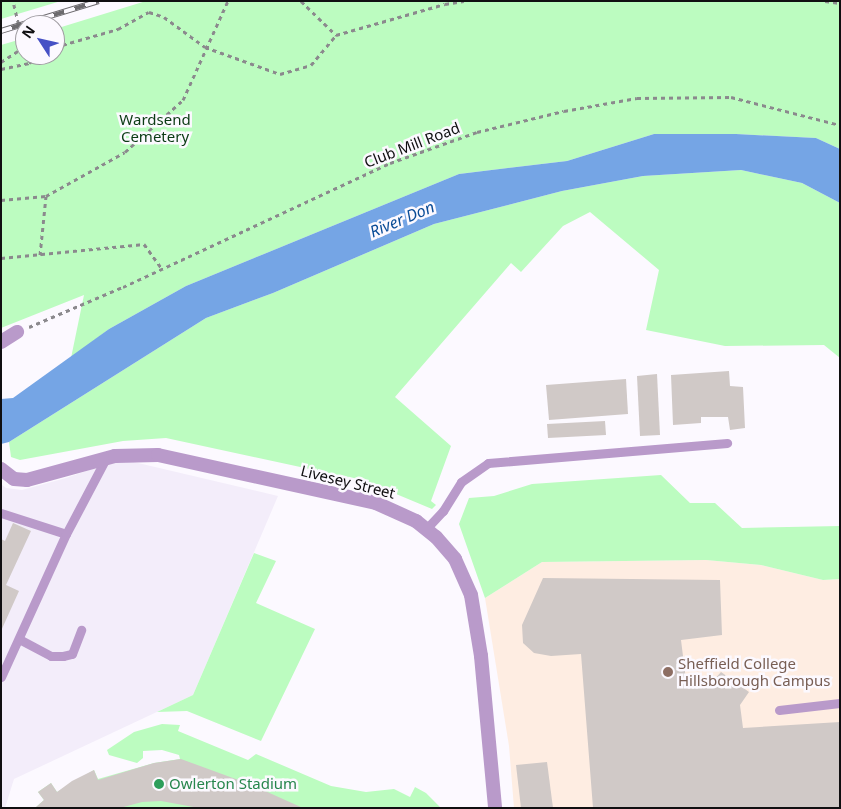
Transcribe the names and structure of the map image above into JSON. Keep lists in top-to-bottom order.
{
  "streets": {
    "street": ["Livesey Street"],
    "path": ["Club Mill Road"]
  },
  "water": ["River Don"],
  "parks": ["Wardsend Cemetery"],
  "places": ["Sheffield College Hillsborough Campus", "Owlerton Stadium"],
  "north": "top left"
}
